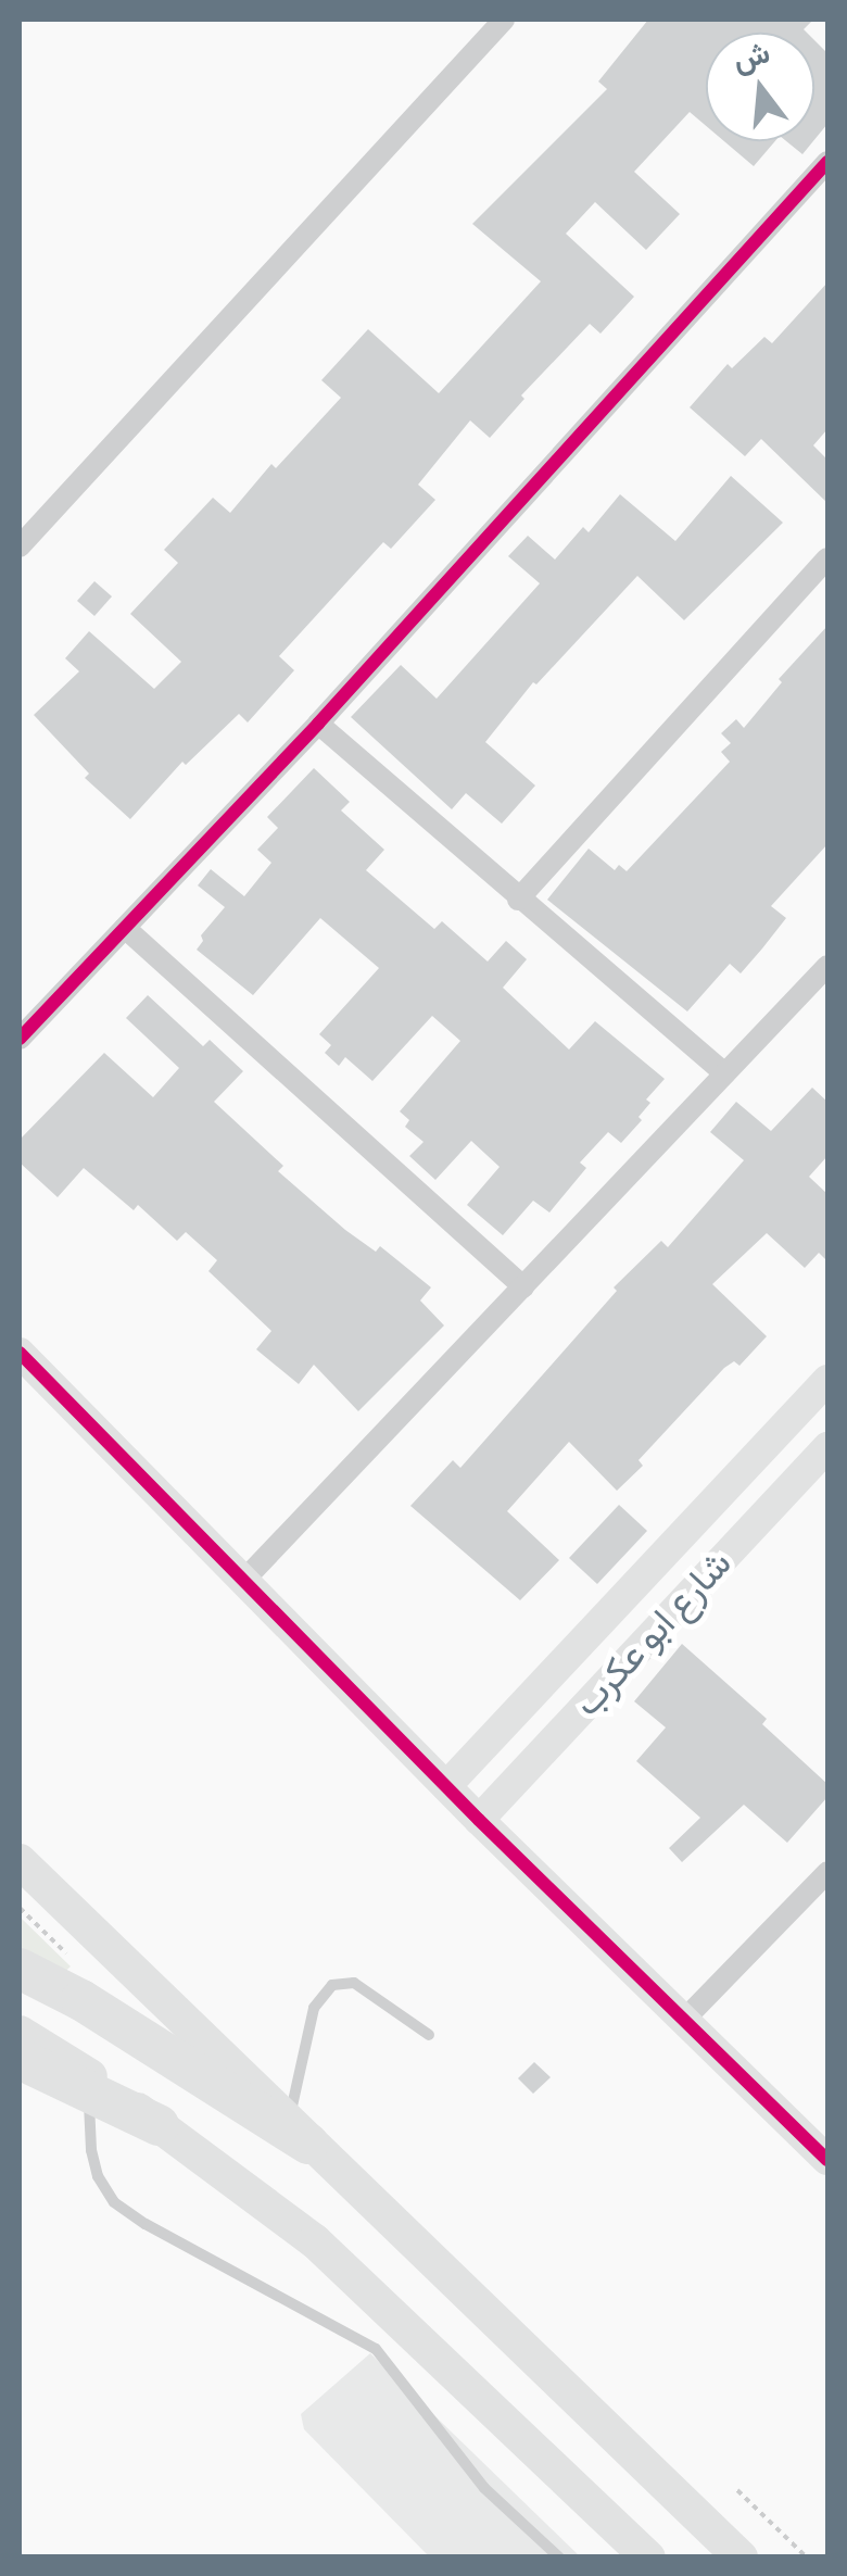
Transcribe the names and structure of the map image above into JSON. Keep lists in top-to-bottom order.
{
  "streets": {
    "street": ["شارع ابو عكرب"]
  },
  "north": "top"
}
